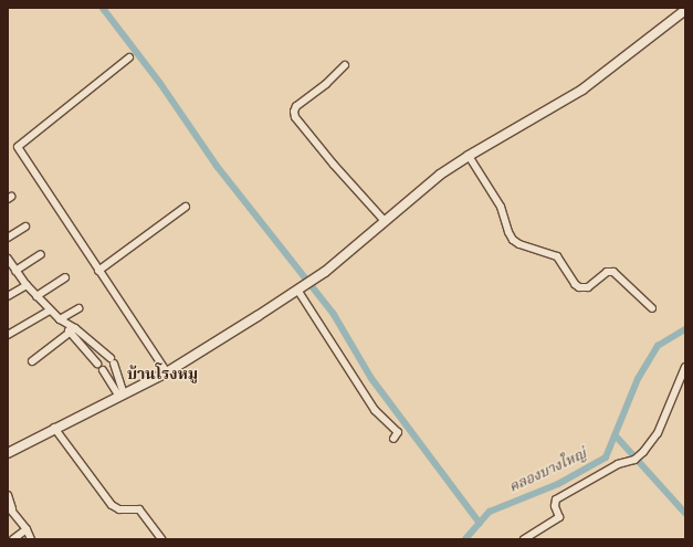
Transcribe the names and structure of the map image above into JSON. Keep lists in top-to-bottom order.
{
  "districts": ["บ้านโรงหมู"],
  "water": ["คลองบางใหญ่"]
}
